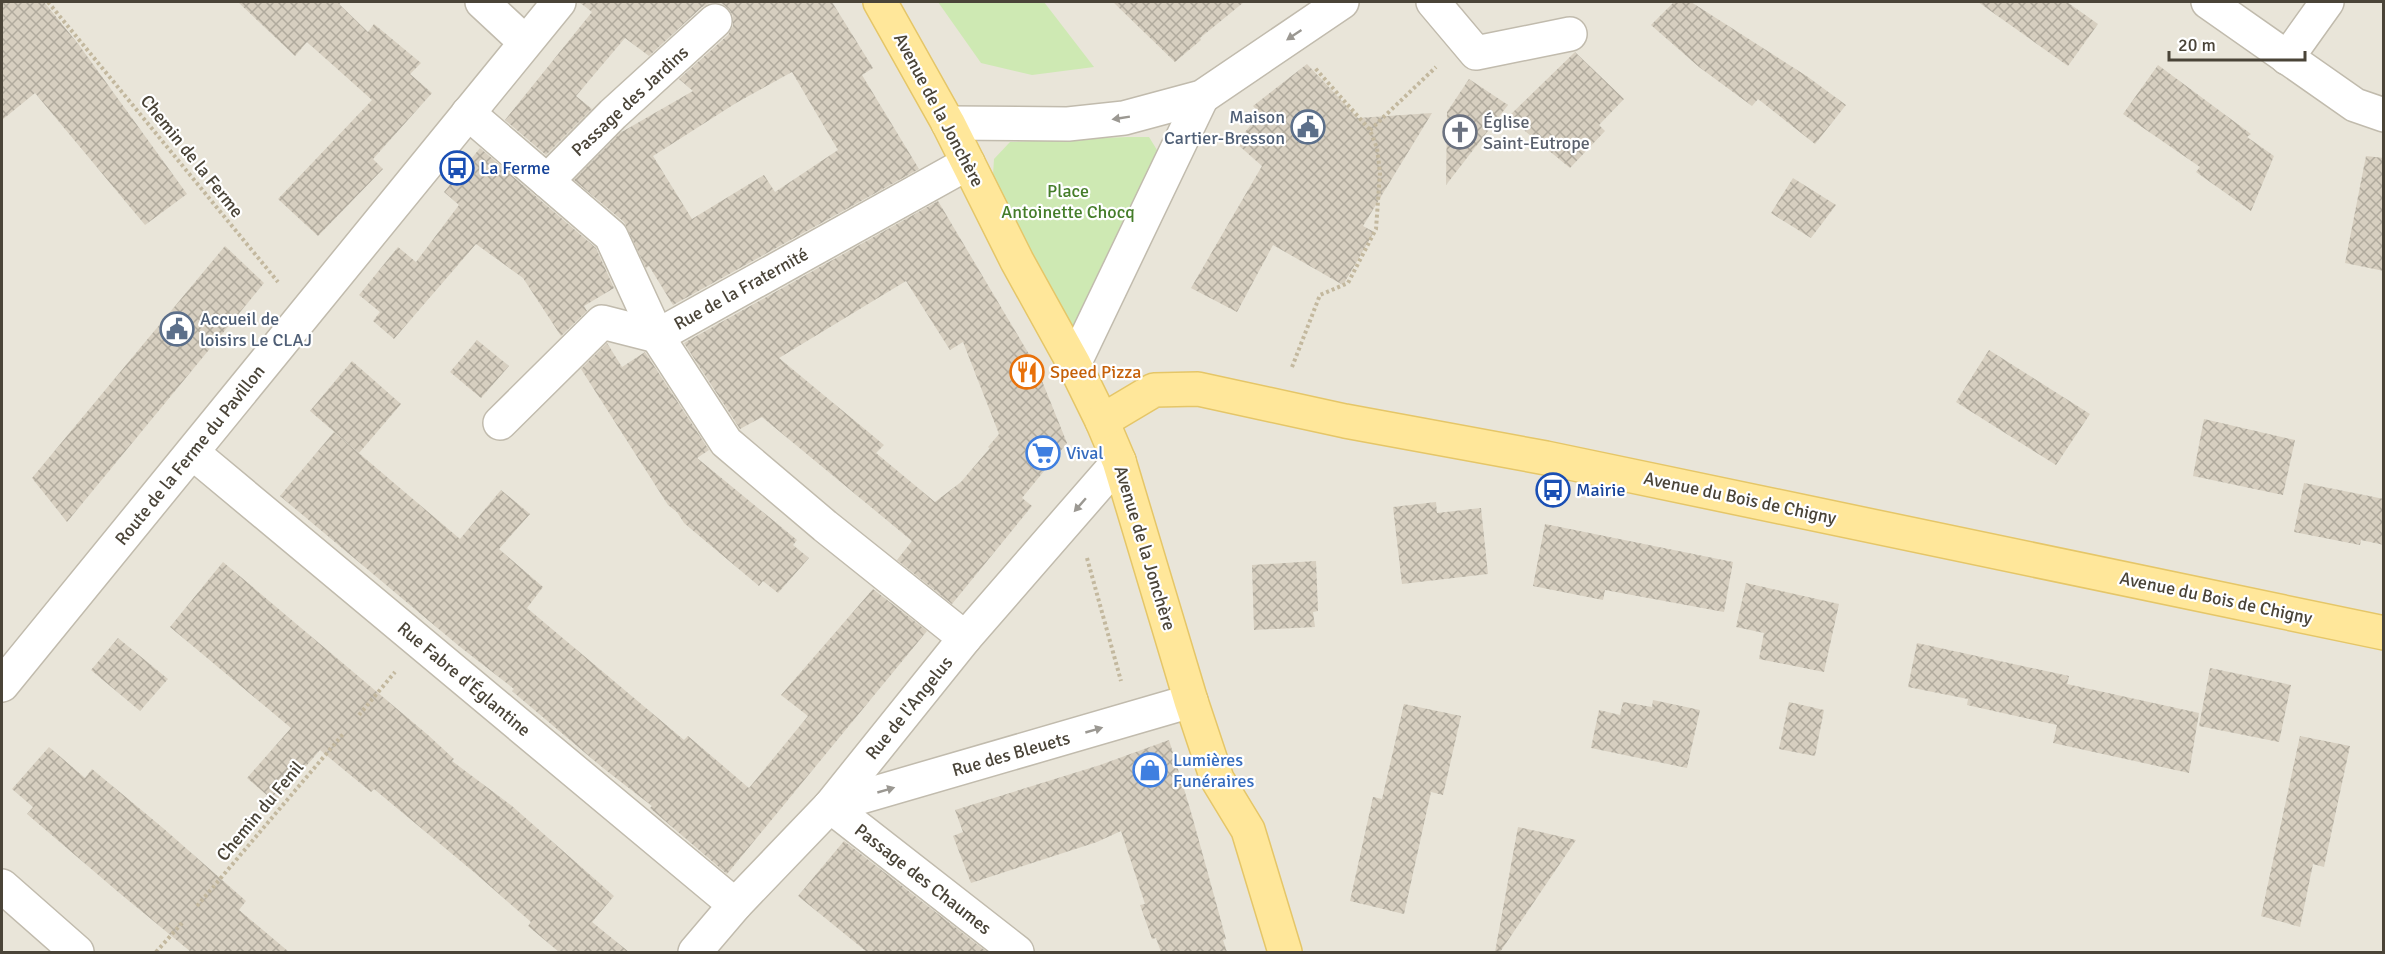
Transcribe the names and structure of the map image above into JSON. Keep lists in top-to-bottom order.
{
  "streets": {
    "main road": ["Avenue de la Jonchère", "Avenue du Bois de Chigny"],
    "street": [
      "Passage des Jardins",
      "Rue de la Fraternité",
      "Route de la Ferme du Pavillon",
      "Rue Fabre d'Églantine",
      "Rue de l'Angelus",
      "Rue des Bleuets",
      "Passage des Chaumes"
    ],
    "path": ["Chemin de la Ferme", "Chemin du Fenil"]
  },
  "crossings": [
    ["Avenue de la Jonchère", "Rue de la Fraternité"],
    ["Avenue de la Jonchère", "Avenue du Bois de Chigny"],
    ["Avenue de la Jonchère", "Rue de l'Angelus"],
    ["Avenue de la Jonchère", "Rue des Bleuets"],
    ["Chemin de la Ferme", "Route de la Ferme du Pavillon"],
    ["Route de la Ferme du Pavillon", "Rue Fabre d'Églantine"],
    ["Rue Fabre d'Églantine", "Rue de l'Angelus"],
    ["Rue de l'Angelus", "Rue des Bleuets"],
    ["Rue de l'Angelus", "Passage des Chaumes"],
    ["Rue des Bleuets", "Passage des Chaumes"]
  ],
  "one_way": ["Rue des Bleuets"],
  "parks": ["Place Antoinette Chocq"],
  "places": {
    "public building": ["Maison Cartier-Bresson", "Accueil de loisirs Le CLAJ"],
    "church": ["Église Saint-Eutrope"],
    "bus stop": ["La Ferme", "Mairie"],
    "restaurant": ["Speed Pizza"],
    "supermarket": ["Vival"],
    "shop": ["Lumières Funéraires"]
  },
  "scale_bar": "20 m"
}
